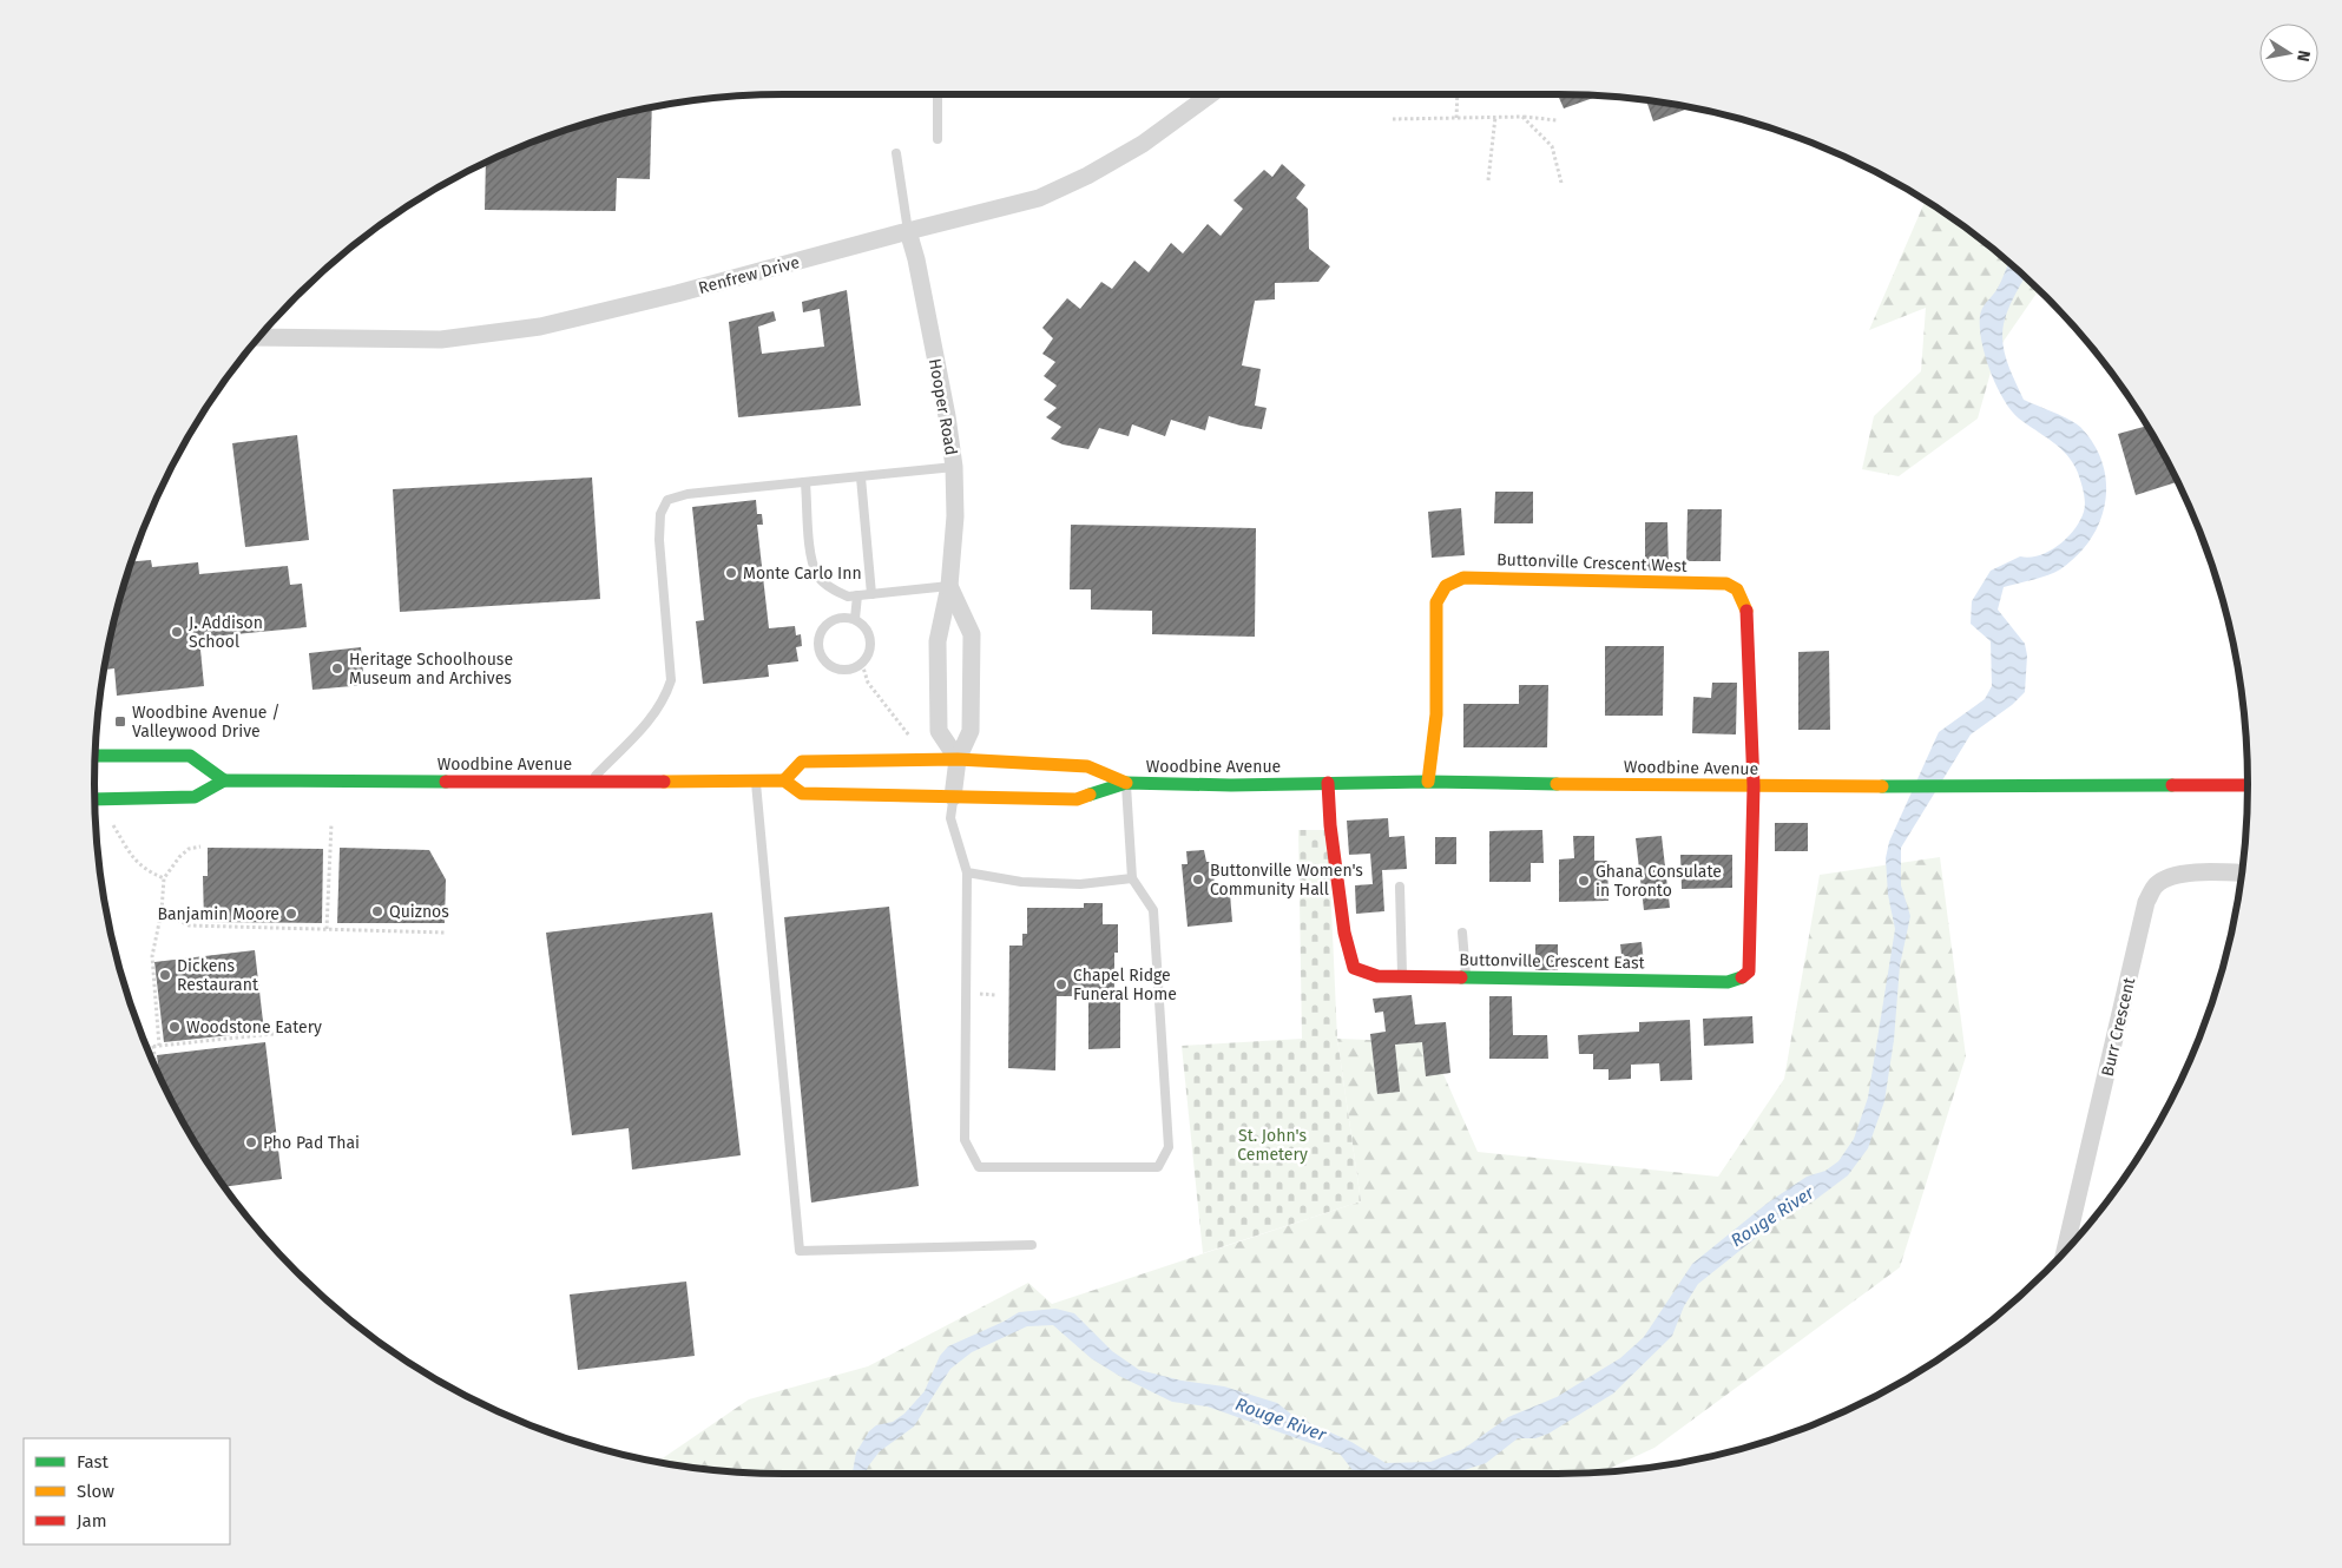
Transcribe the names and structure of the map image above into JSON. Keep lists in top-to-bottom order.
{
  "streets": {
    "main road": ["Buttonville Crescent West", "Woodbine Avenue", "Buttonville Crescent East"],
    "street": ["Renfrew Drive", "Hooper Road", "Burr Crescent"]
  },
  "crossings": [
    ["Renfrew Drive", "Hooper Road"],
    ["Hooper Road", "Woodbine Avenue"],
    ["Buttonville Crescent West", "Woodbine Avenue"],
    ["Buttonville Crescent West", "Buttonville Crescent East"],
    ["Woodbine Avenue", "Buttonville Crescent East"]
  ],
  "water": ["Rouge River"],
  "parks": ["St. John's Cemetery"],
  "places": {
    "other": [
      "Monte Carlo Inn",
      "J. Addison School",
      "Heritage Schoolhouse Museum and Archives",
      "Buttonville Women's Community Hall",
      "Ghana Consulate in Toronto",
      "Quiznos",
      "Banjamin Moore",
      "Dickens Restaurant",
      "Chapel Ridge Funeral Home",
      "Woodstone Eatery",
      "Pho Pad Thai"
    ],
    "transit": ["Woodbine Avenue / Valleywood Drive"]
  },
  "legend": ["Fast", "Slow", "Jam"],
  "north": "right"
}
